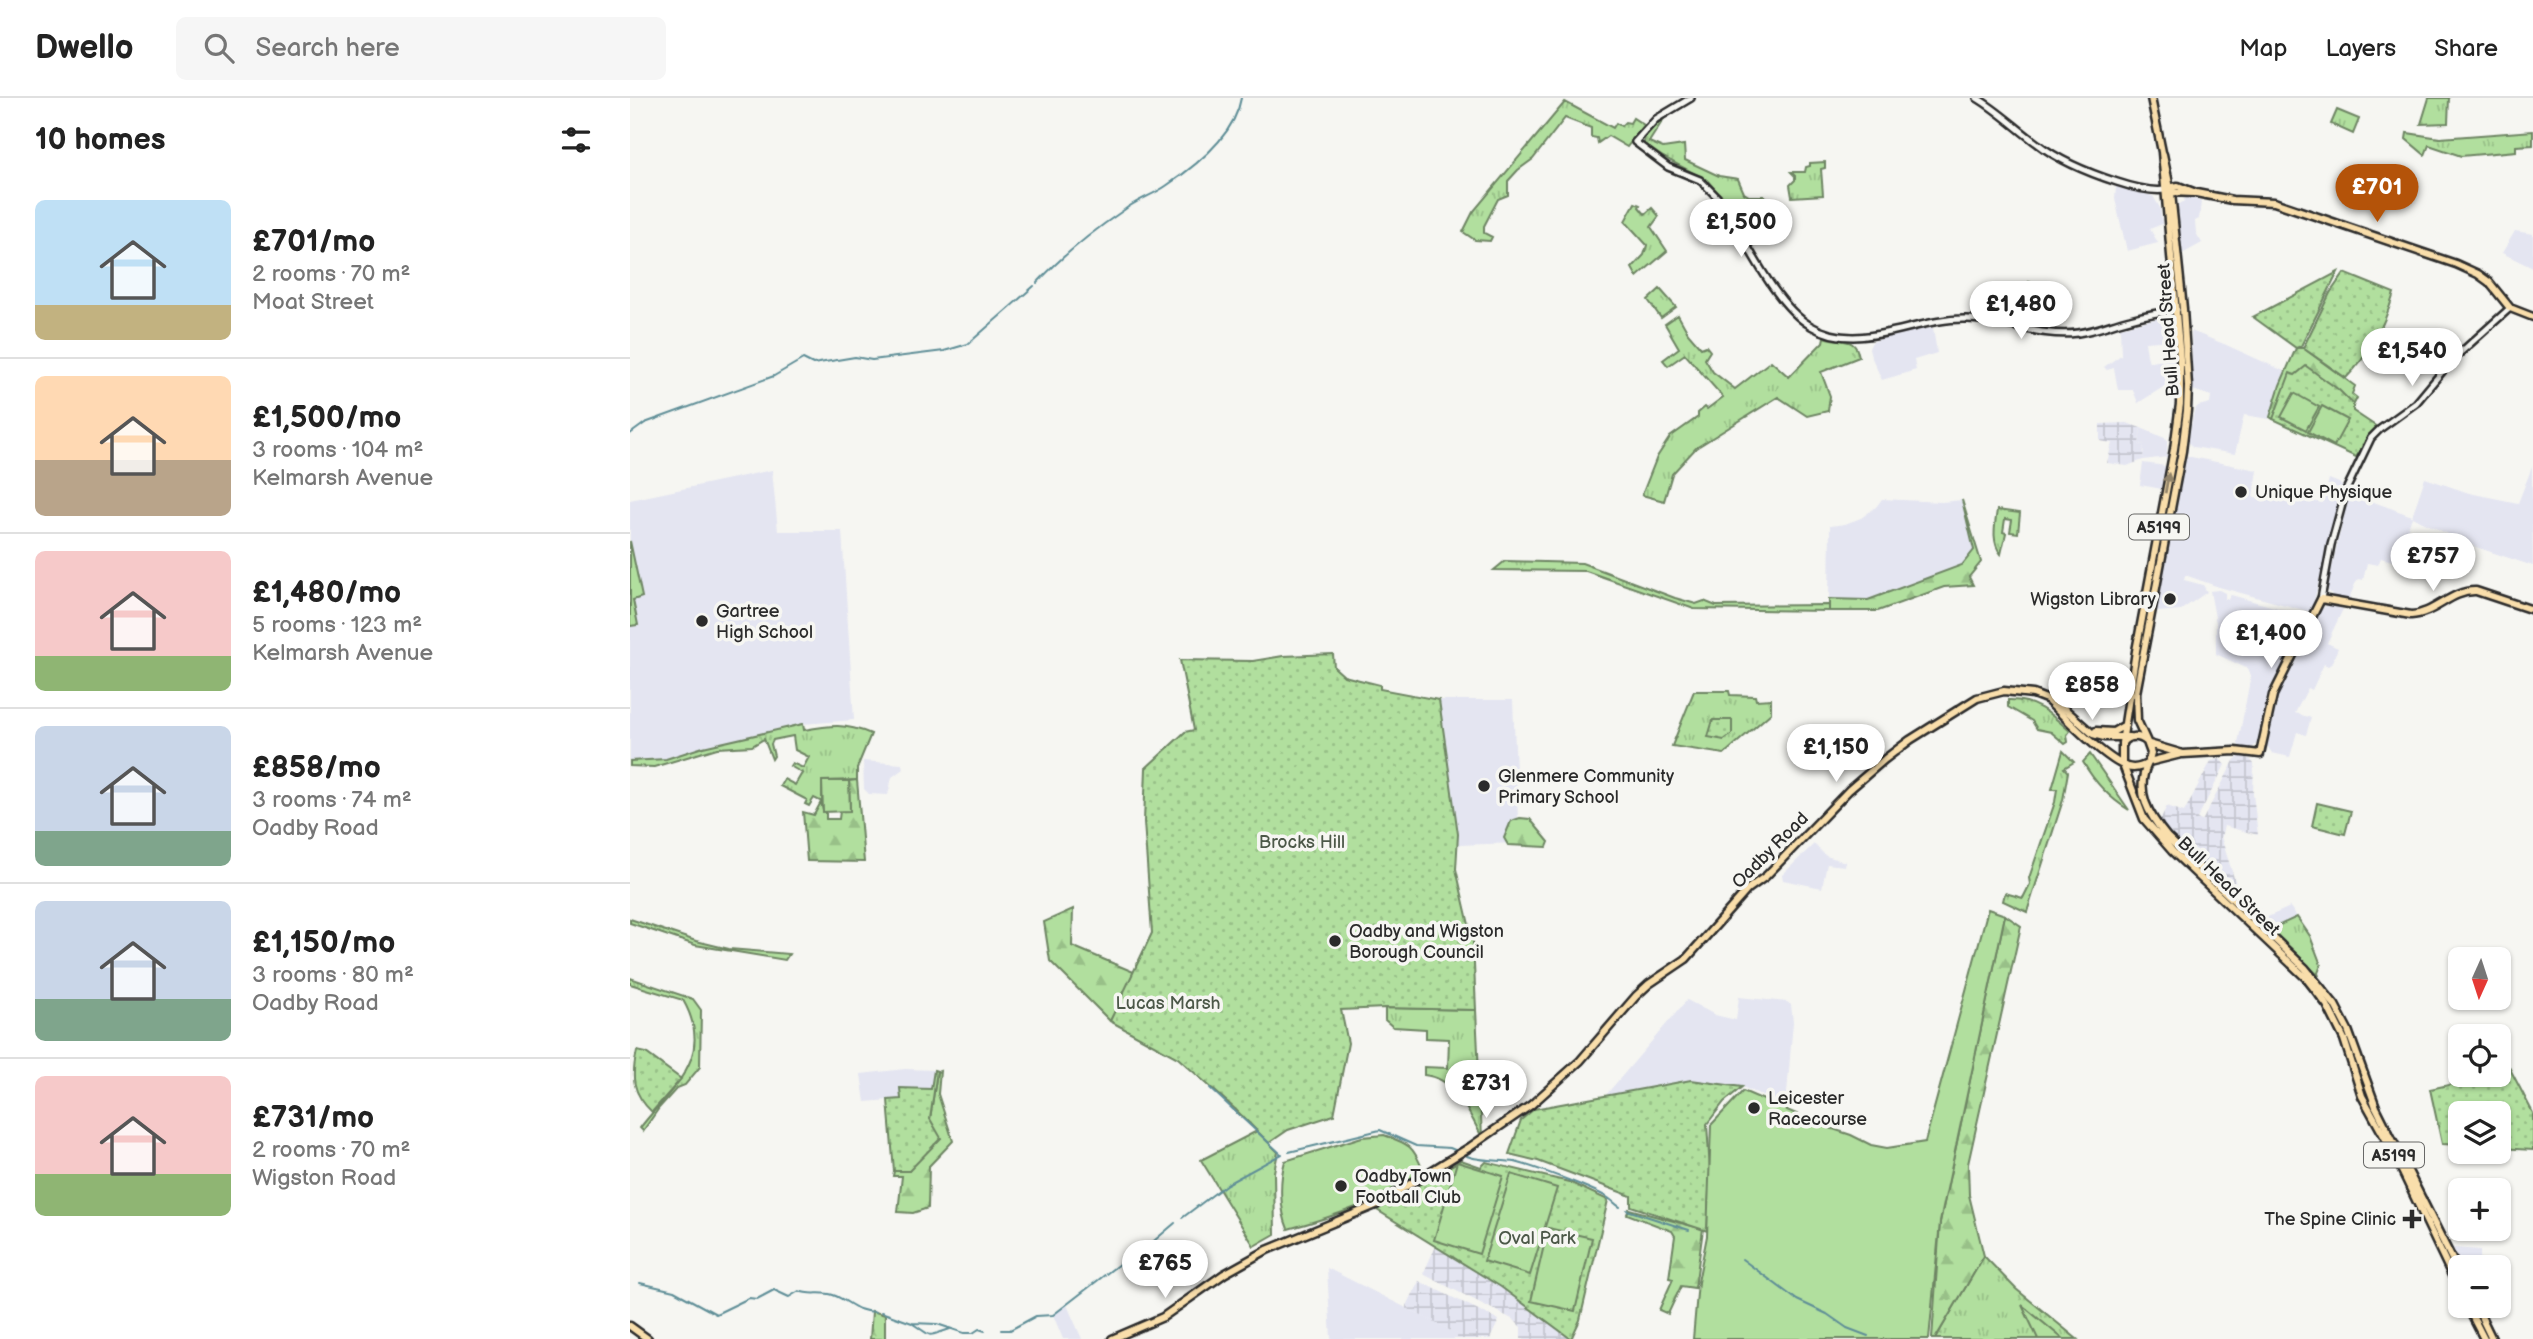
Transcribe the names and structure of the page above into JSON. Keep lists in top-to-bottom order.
{
  "streets": {
    "main road": ["Bull Head Street", "A5199", "Oadby Road"]
  },
  "crossings": [
    ["Bull Head Street", "Oadby Road"]
  ],
  "parks": ["Brocks Hill", "Lucas Marsh", "Oval Park"],
  "places": {
    "other": [
      "Unique Physique",
      "Wigston Library",
      "Gartree High School",
      "Glenmere Community Primary School",
      "Oadby and Wigston Borough Council",
      "Leicester Racecourse",
      "Oadby Town Football Club"
    ],
    "health": ["The Spine Clinic"]
  },
  "north": "bottom",
  "page": {
    "header": "Dwello",
    "search": "Search here",
    "nav": ["Map", "Layers", "Share"],
    "heading": "10 homes",
    "price": [
      "£701",
      "£1,500",
      "£1,480",
      "£1,540",
      "£757",
      "£1,400",
      "£858",
      "£1,150",
      "£731",
      "£765"
    ],
    "list": [
      {
        "name": "£701/mo",
        "note": "2 rooms · 70 m² · Moat Street"
      },
      {
        "name": "£1,500/mo",
        "note": "3 rooms · 104 m² · Kelmarsh Avenue"
      },
      {
        "name": "£1,480/mo",
        "note": "5 rooms · 123 m² · Kelmarsh Avenue"
      },
      {
        "name": "£858/mo",
        "note": "3 rooms · 74 m² · Oadby Road"
      },
      {
        "name": "£1,150/mo",
        "note": "3 rooms · 80 m² · Oadby Road"
      },
      {
        "name": "£731/mo",
        "note": "2 rooms · 70 m² · Wigston Road"
      }
    ],
    "map_buttons": ["+", "−"]
  }
}
